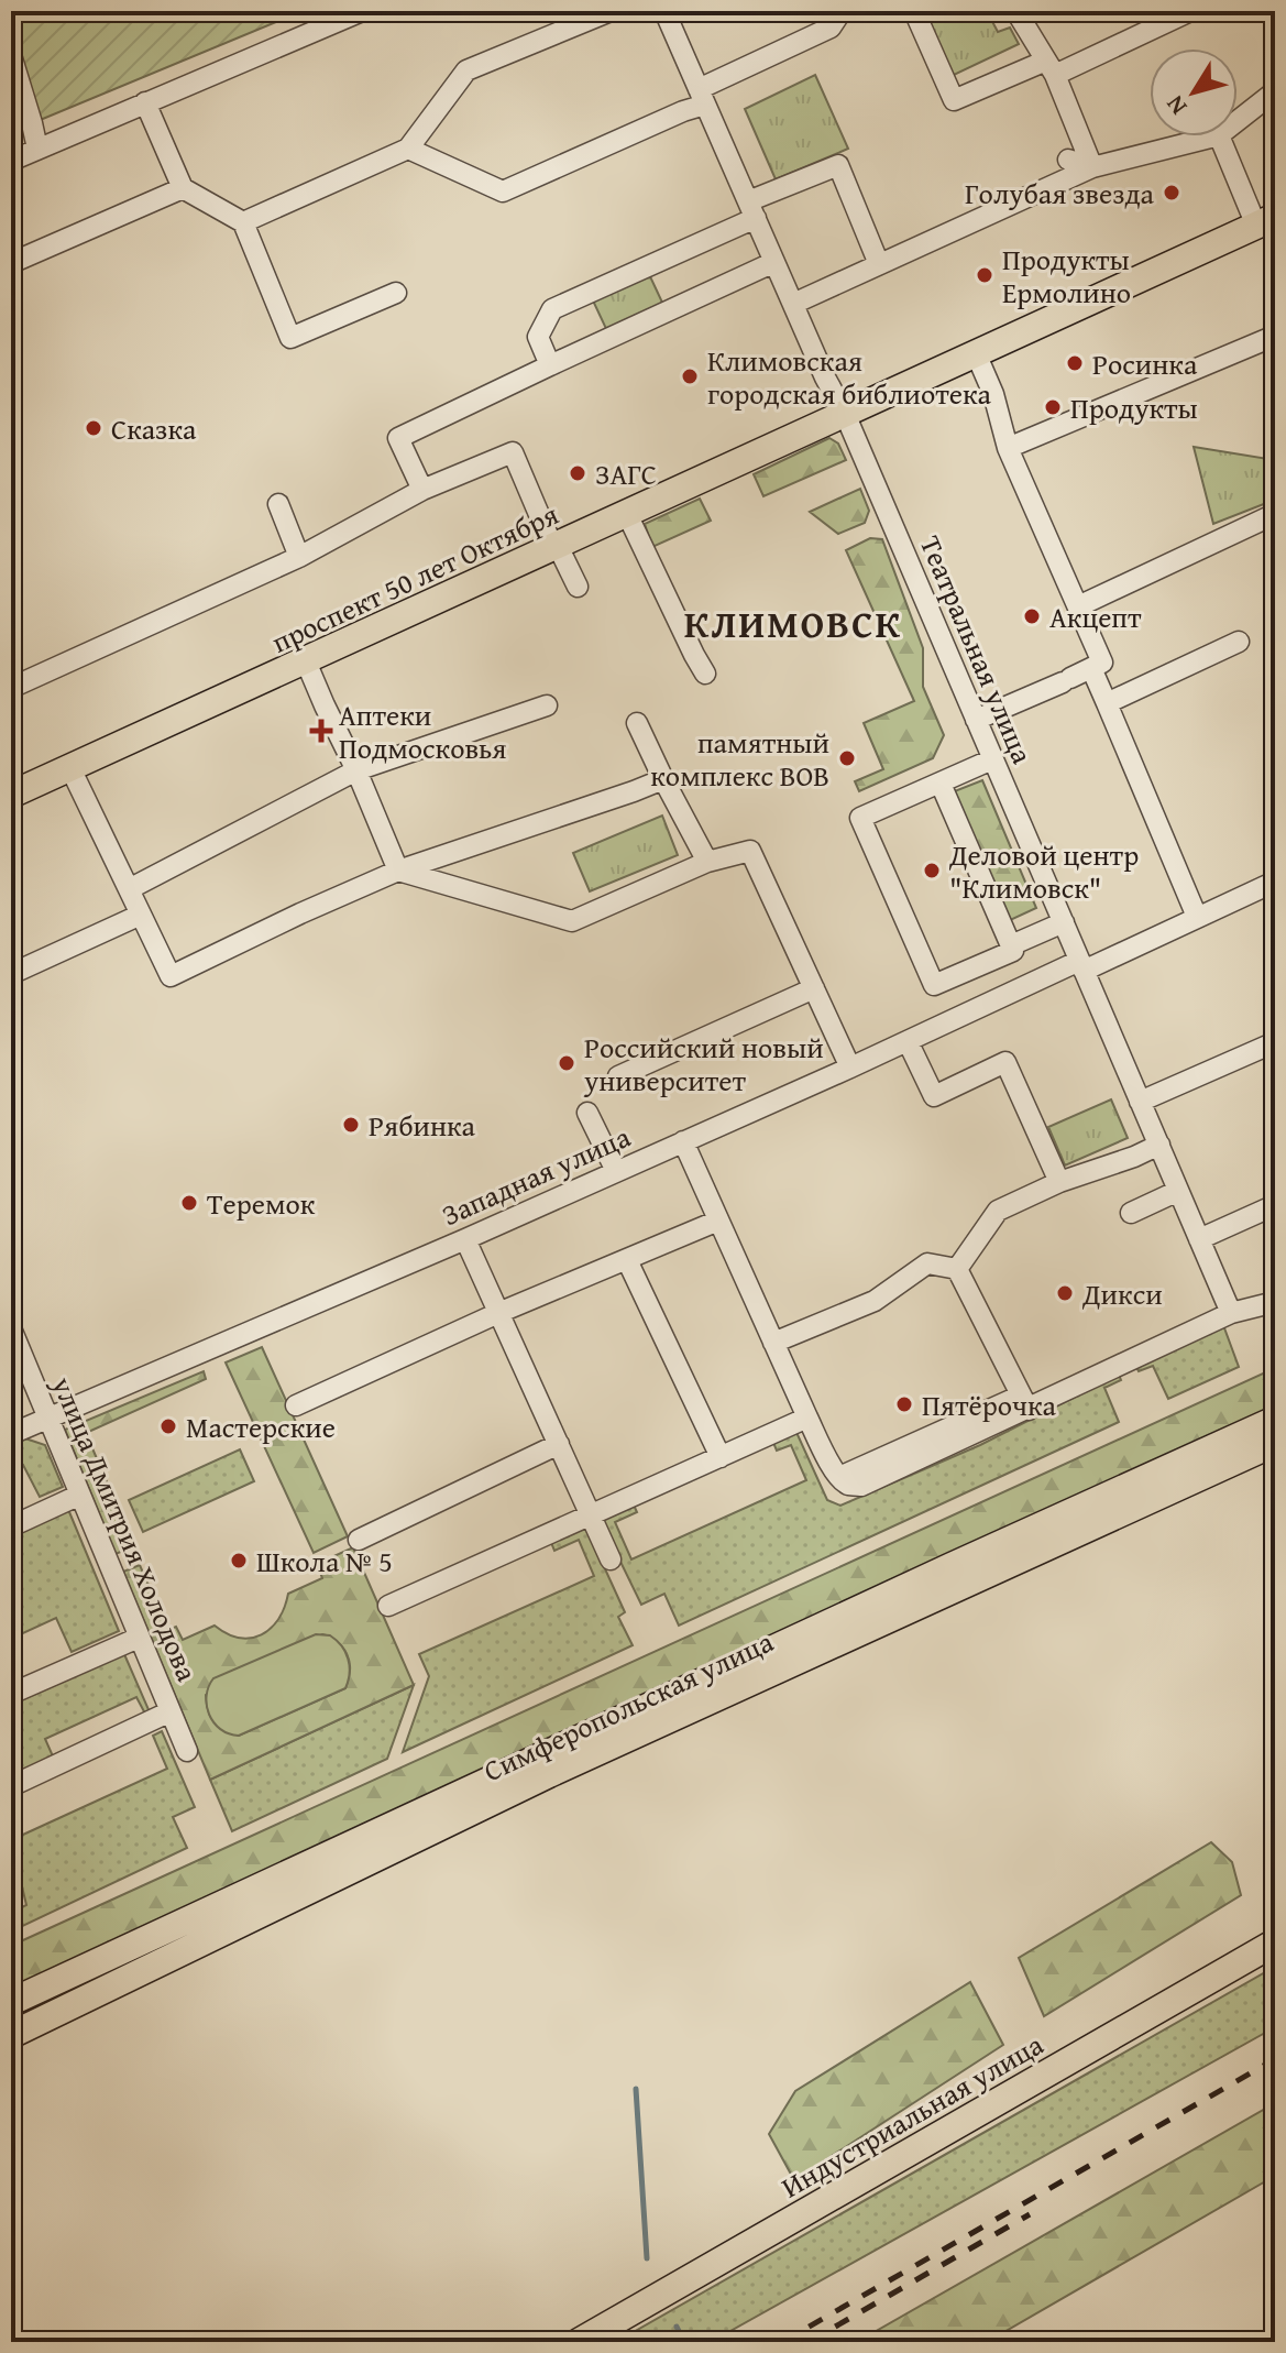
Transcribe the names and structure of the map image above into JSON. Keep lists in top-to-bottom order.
{
  "streets": {
    "main road": ["проспект 50 лет Октября", "Симферопольская улица", "Индустриальная улица"],
    "street": ["Театральная улица", "Западная улица", "улица Дмитрия Холодова"]
  },
  "crossings": [
    ["проспект 50 лет Октября", "Театральная улица"],
    ["Театральная улица", "Западная улица"],
    ["Западная улица", "улица Дмитрия Холодова"]
  ],
  "districts": ["КЛИМОВСК"],
  "places": {
    "other": [
      "Голубая звезда",
      "Продукты Ермолино",
      "Росинка",
      "Климовская городская библиотека",
      "Продукты",
      "Сказка",
      "ЗАГС",
      "Акцепт",
      "памятный комплекс ВОВ",
      "Деловой центр \"Климовск\"",
      "Российский новый университет",
      "Рябинка",
      "Теремок",
      "Дикси",
      "Пятёрочка",
      "Мастерские",
      "Школа № 5"
    ],
    "health": ["Аптеки Подмосковья"]
  },
  "north": "bottom left"
}
